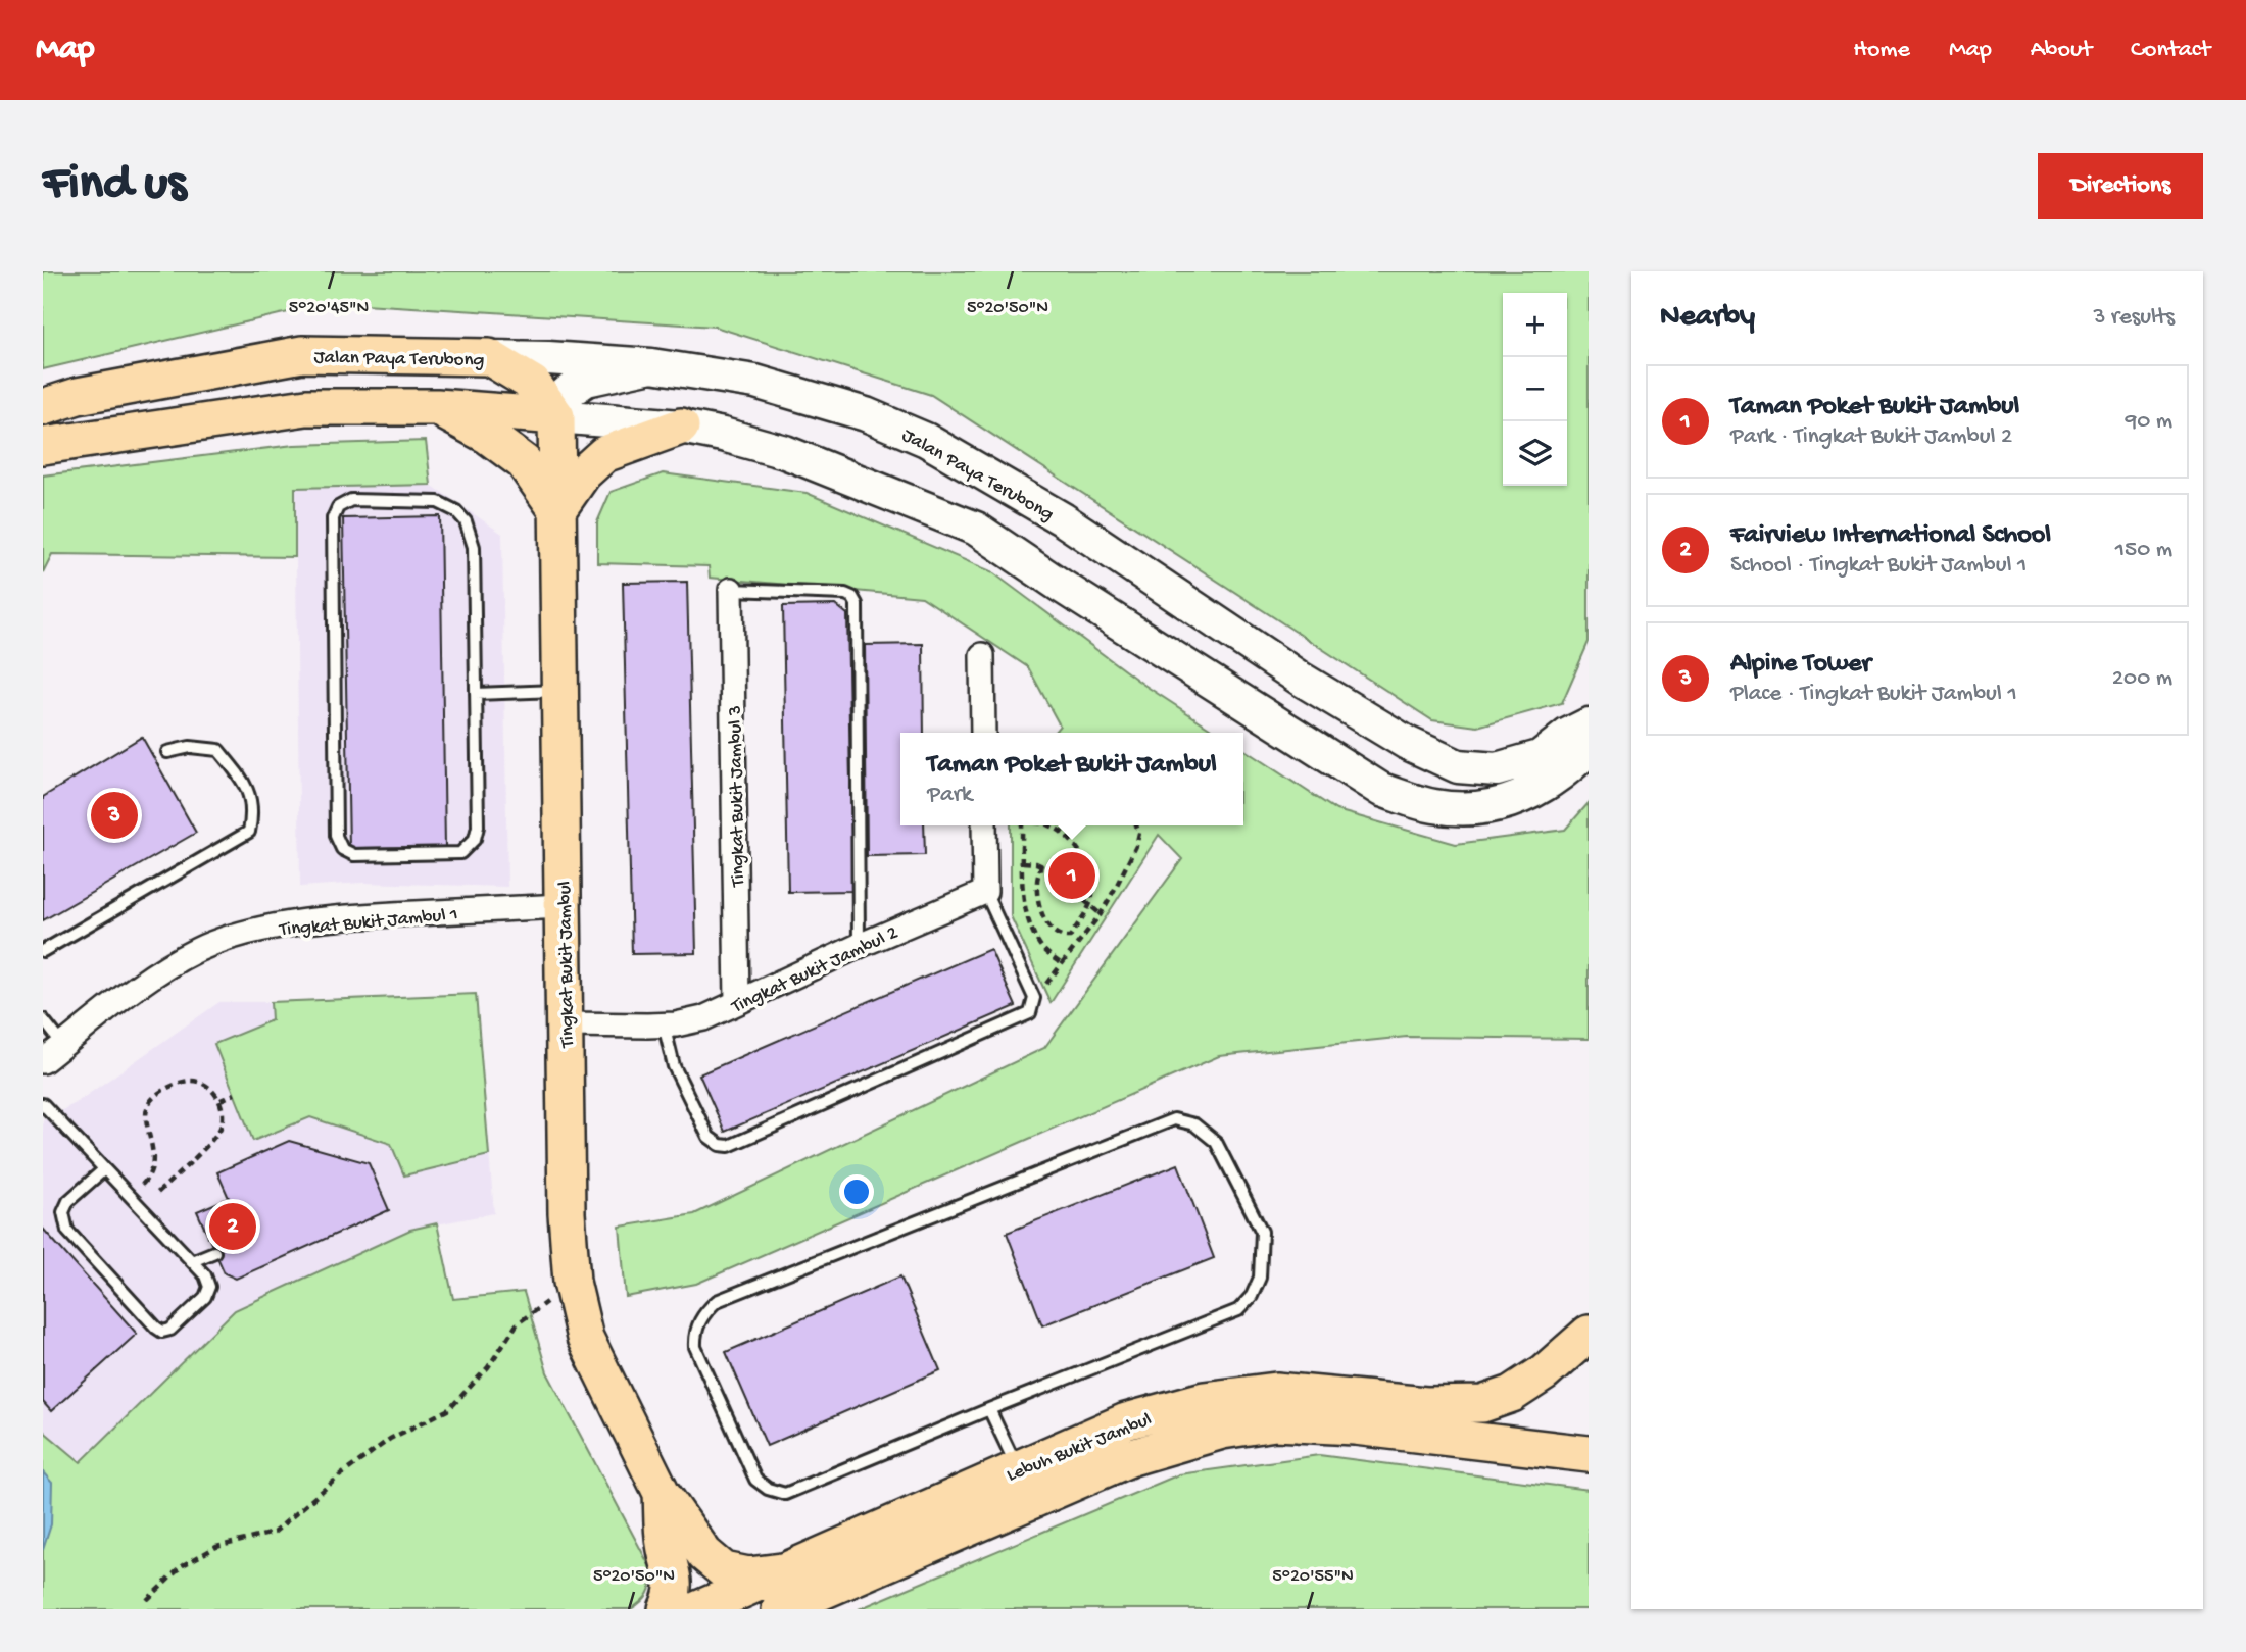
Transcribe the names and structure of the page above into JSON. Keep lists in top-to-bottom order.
{
  "streets": {
    "main road": ["Jalan Paya Terubong", "Tingkat Bukit Jambul", "Lebuh Bukit Jambul"],
    "street": ["Tingkat Bukit Jambul 3", "Tingkat Bukit Jambul 1", "Tingkat Bukit Jambul 2"]
  },
  "crossings": [
    ["Tingkat Bukit Jambul 3", "Tingkat Bukit Jambul 2"],
    ["Tingkat Bukit Jambul 1", "Tingkat Bukit Jambul"],
    ["Tingkat Bukit Jambul", "Tingkat Bukit Jambul 2"],
    ["Tingkat Bukit Jambul", "Lebuh Bukit Jambul"]
  ],
  "page": {
    "header": "Map",
    "nav": [
      "Home",
      "Map",
      "About",
      "Contact"
    ],
    "buttons": "Directions",
    "title": "Find us",
    "heading": ["Nearby", "3 results"],
    "map_buttons": ["+", "−"],
    "list": [
      {
        "mark": "1",
        "name": "Taman Poket Bukit Jambul",
        "note": "Park · Tingkat Bukit Jambul 2",
        "value": "90 m"
      },
      {
        "mark": "2",
        "name": "Fairview International School",
        "note": "School · Tingkat Bukit Jambul 1",
        "value": "150 m"
      },
      {
        "mark": "3",
        "name": "Alpine Tower",
        "note": "Place · Tingkat Bukit Jambul 1",
        "value": "200 m"
      }
    ],
    "popup": ["Taman Poket Bukit Jambul", "Park"],
    "pins": ["3", "1", "2"]
  },
  "coordinates": ["5°20'45\"N", "5°20'50\"N", "5°20'55\"N"]
}
